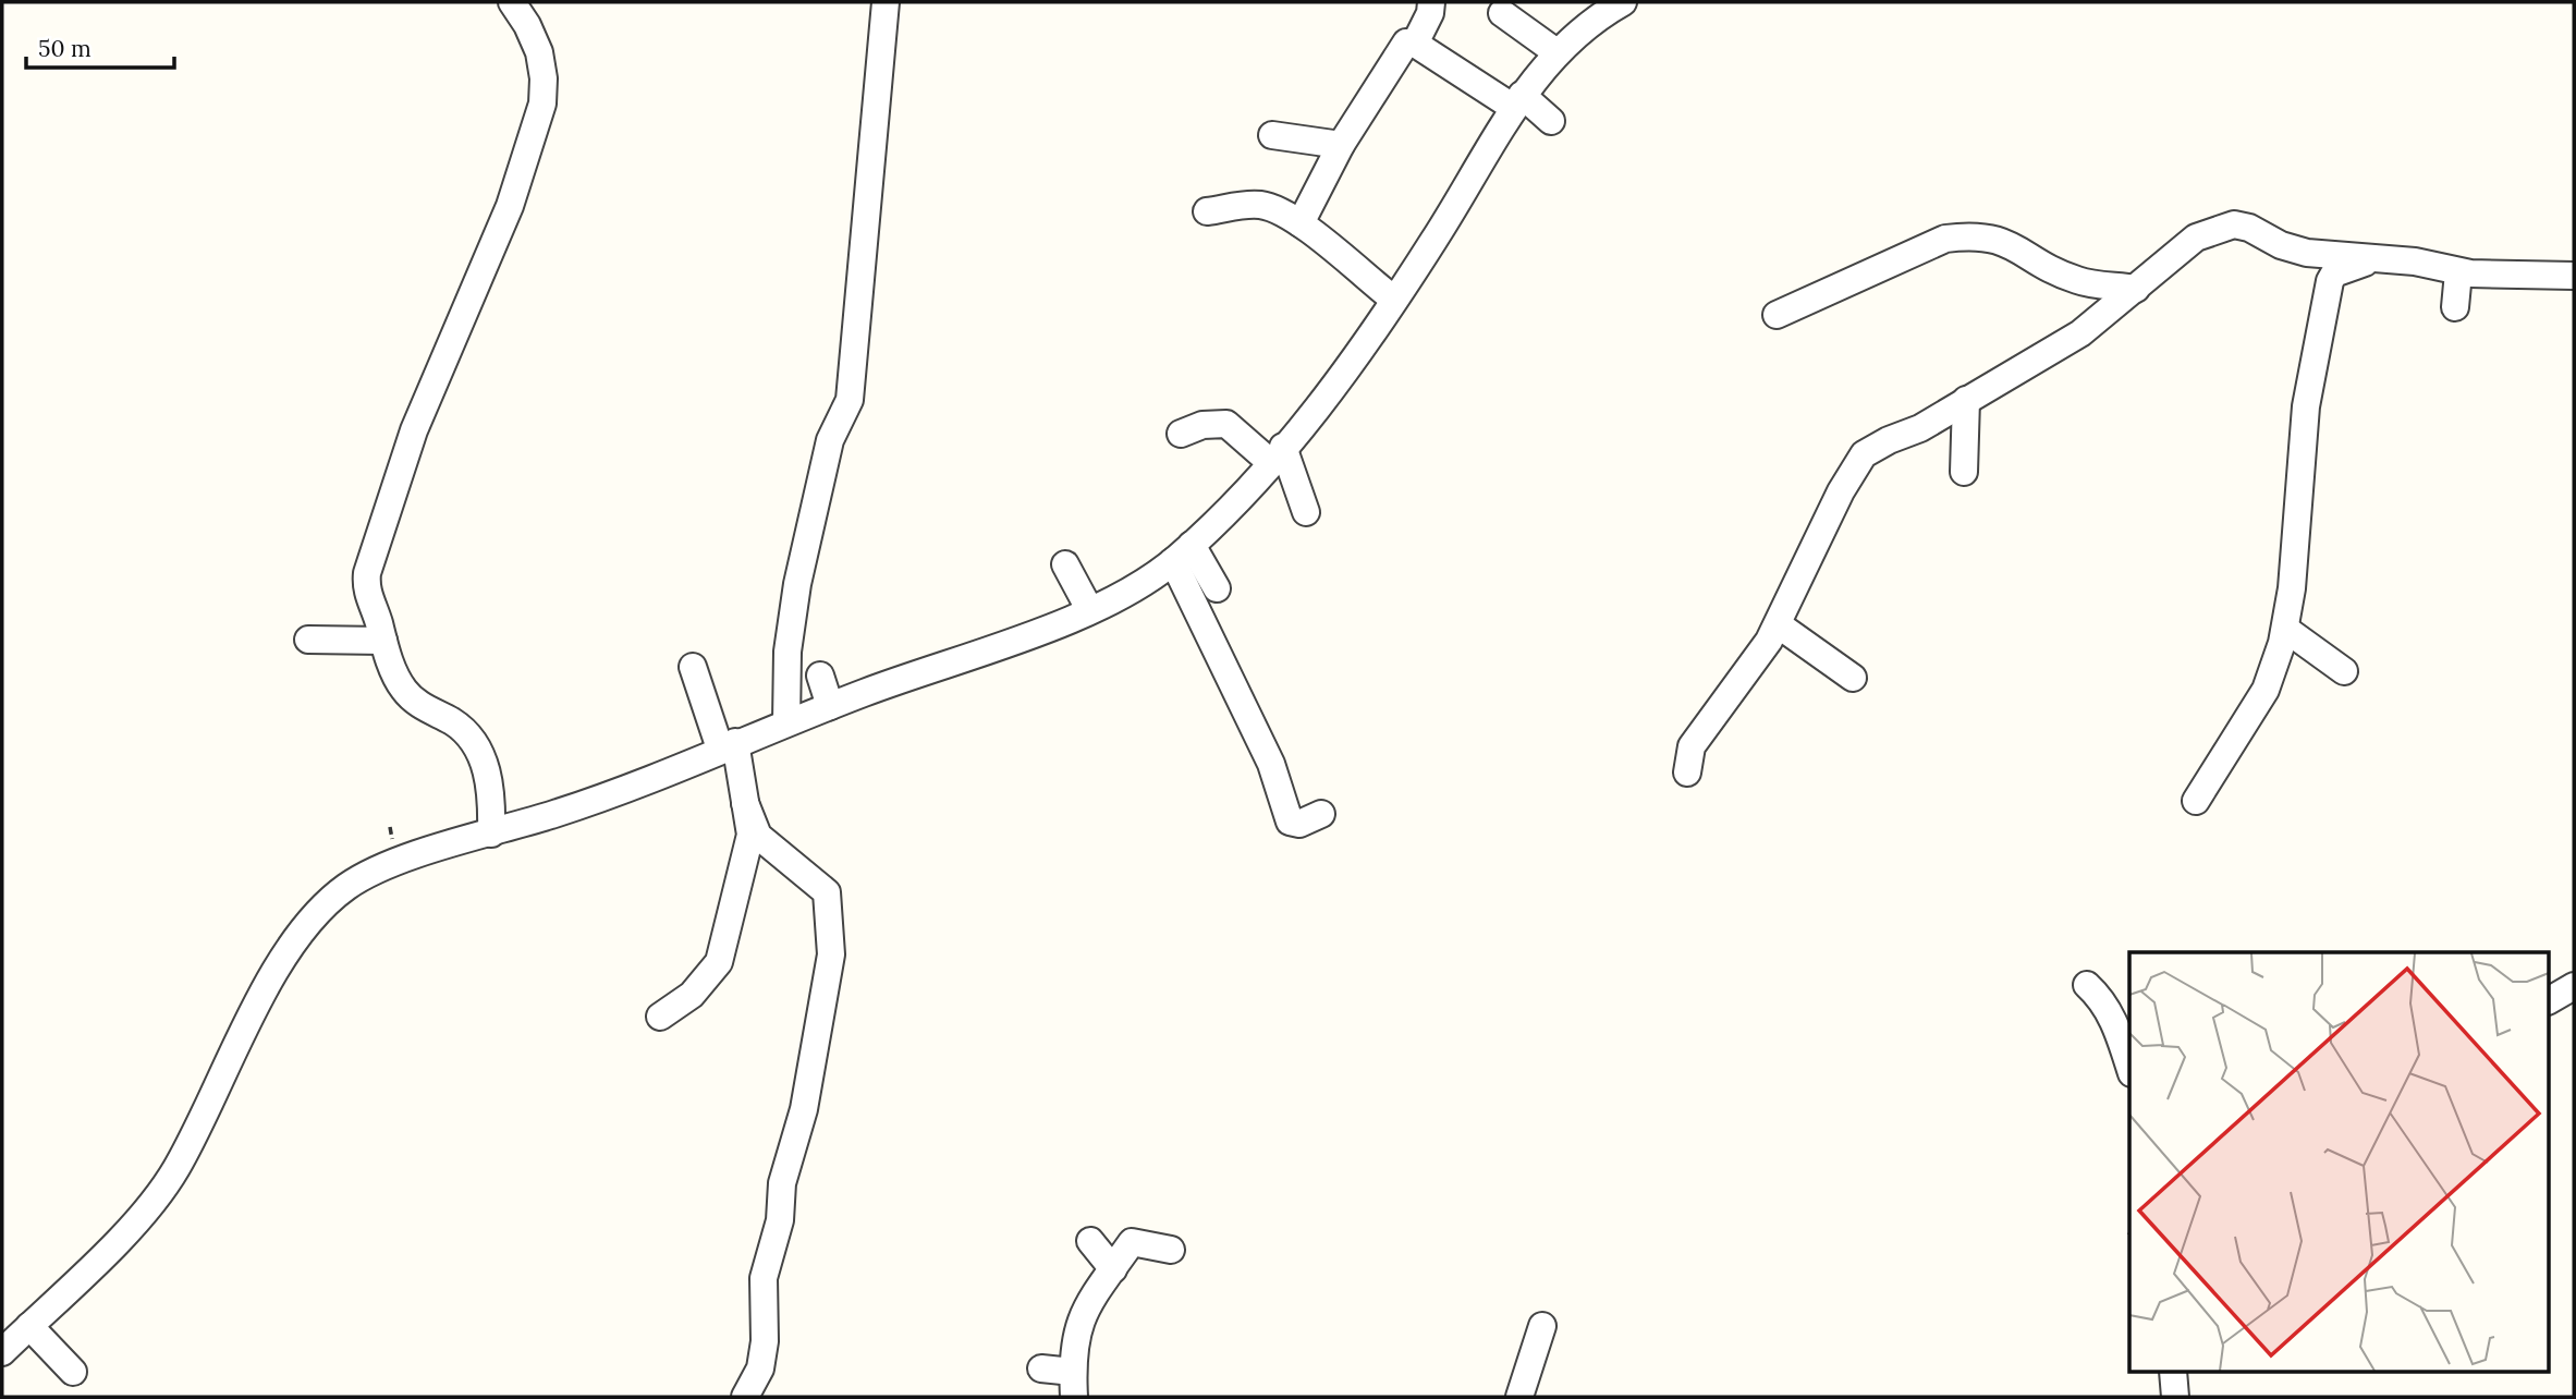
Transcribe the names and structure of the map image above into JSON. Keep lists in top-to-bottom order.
{
  "scale_bar": "50 m"
}
